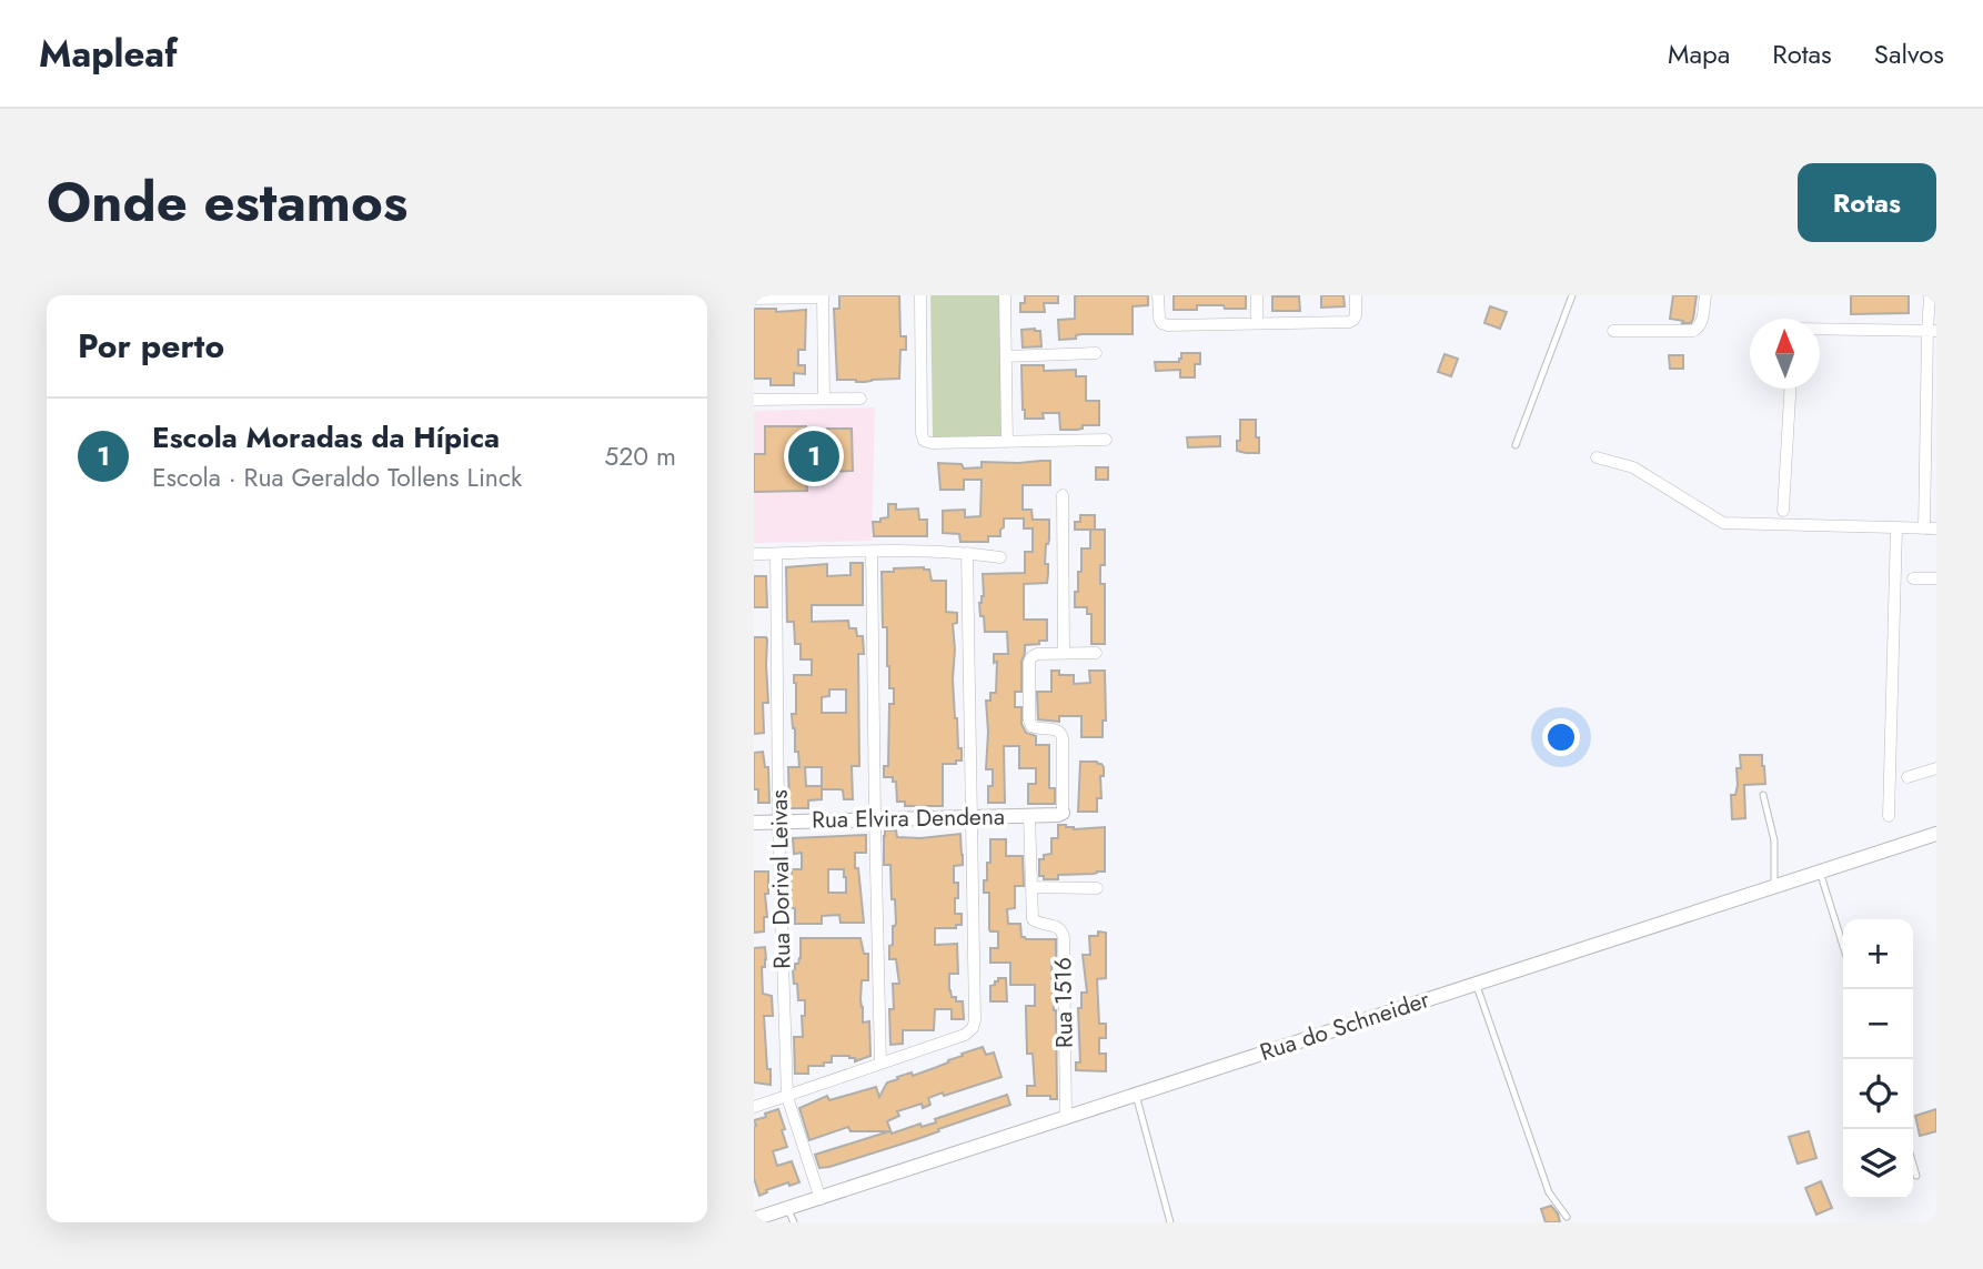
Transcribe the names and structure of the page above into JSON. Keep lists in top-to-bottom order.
{
  "streets": {
    "street": [
      "Rua Elvira Dendena",
      "Rua Dorival Leivas",
      "Rua 1516",
      "Rua do Schneider"
    ]
  },
  "crossings": [
    ["Rua Elvira Dendena", "Rua Dorival Leivas"],
    ["Rua Elvira Dendena", "Rua 1516"],
    ["Rua Dorival Leivas", "Rua do Schneider"],
    ["Rua 1516", "Rua do Schneider"]
  ],
  "north": "top",
  "page": {
    "header": "Mapleaf",
    "nav": ["Mapa", "Rotas", "Salvos"],
    "title": "Onde estamos",
    "buttons": "Rotas",
    "heading": "Por perto",
    "list": [
      {
        "mark": "1",
        "name": "Escola Moradas da Hípica",
        "note": "Escola · Rua Geraldo Tollens Linck",
        "value": "520 m"
      }
    ],
    "pins": "1",
    "map_buttons": ["+", "−"]
  }
}
